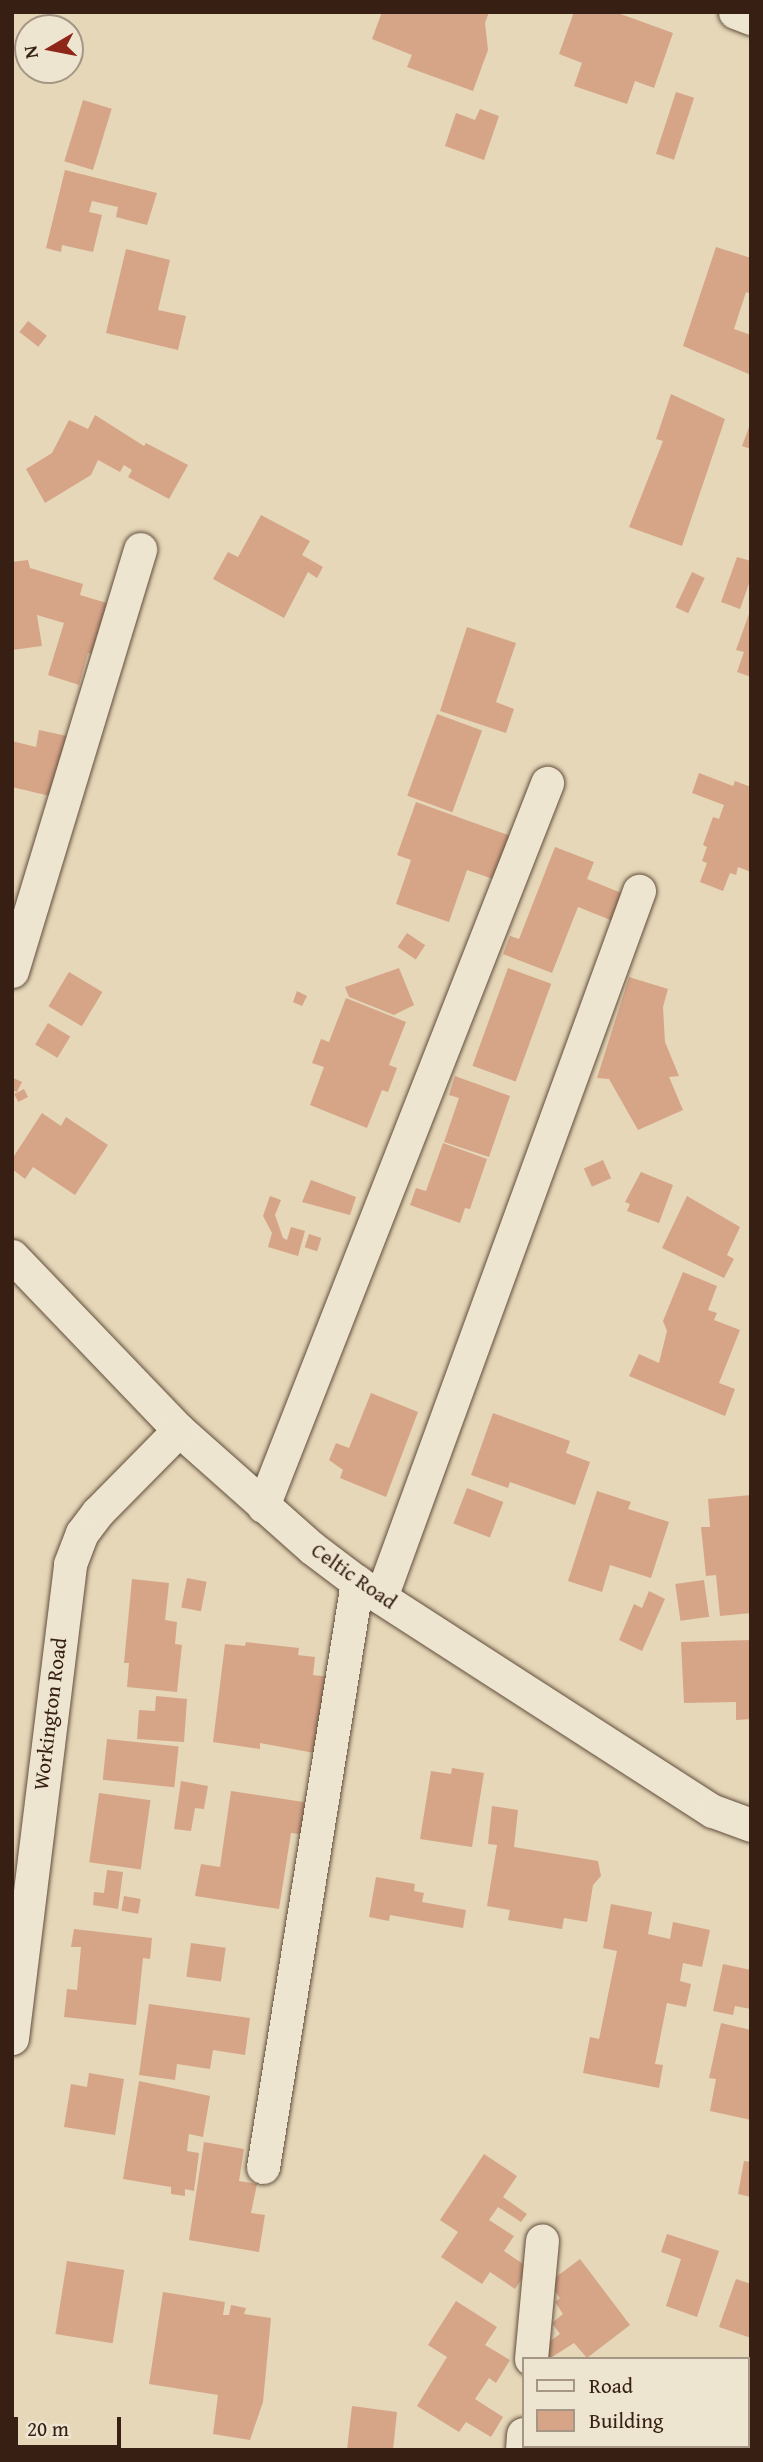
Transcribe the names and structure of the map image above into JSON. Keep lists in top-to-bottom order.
{
  "streets": {
    "street": ["Celtic Road", "Workington Road"]
  },
  "crossings": [
    ["Celtic Road", "Workington Road"]
  ],
  "legend": ["Road", "Building"],
  "scale_bar": "20 m",
  "north": "left"
}
